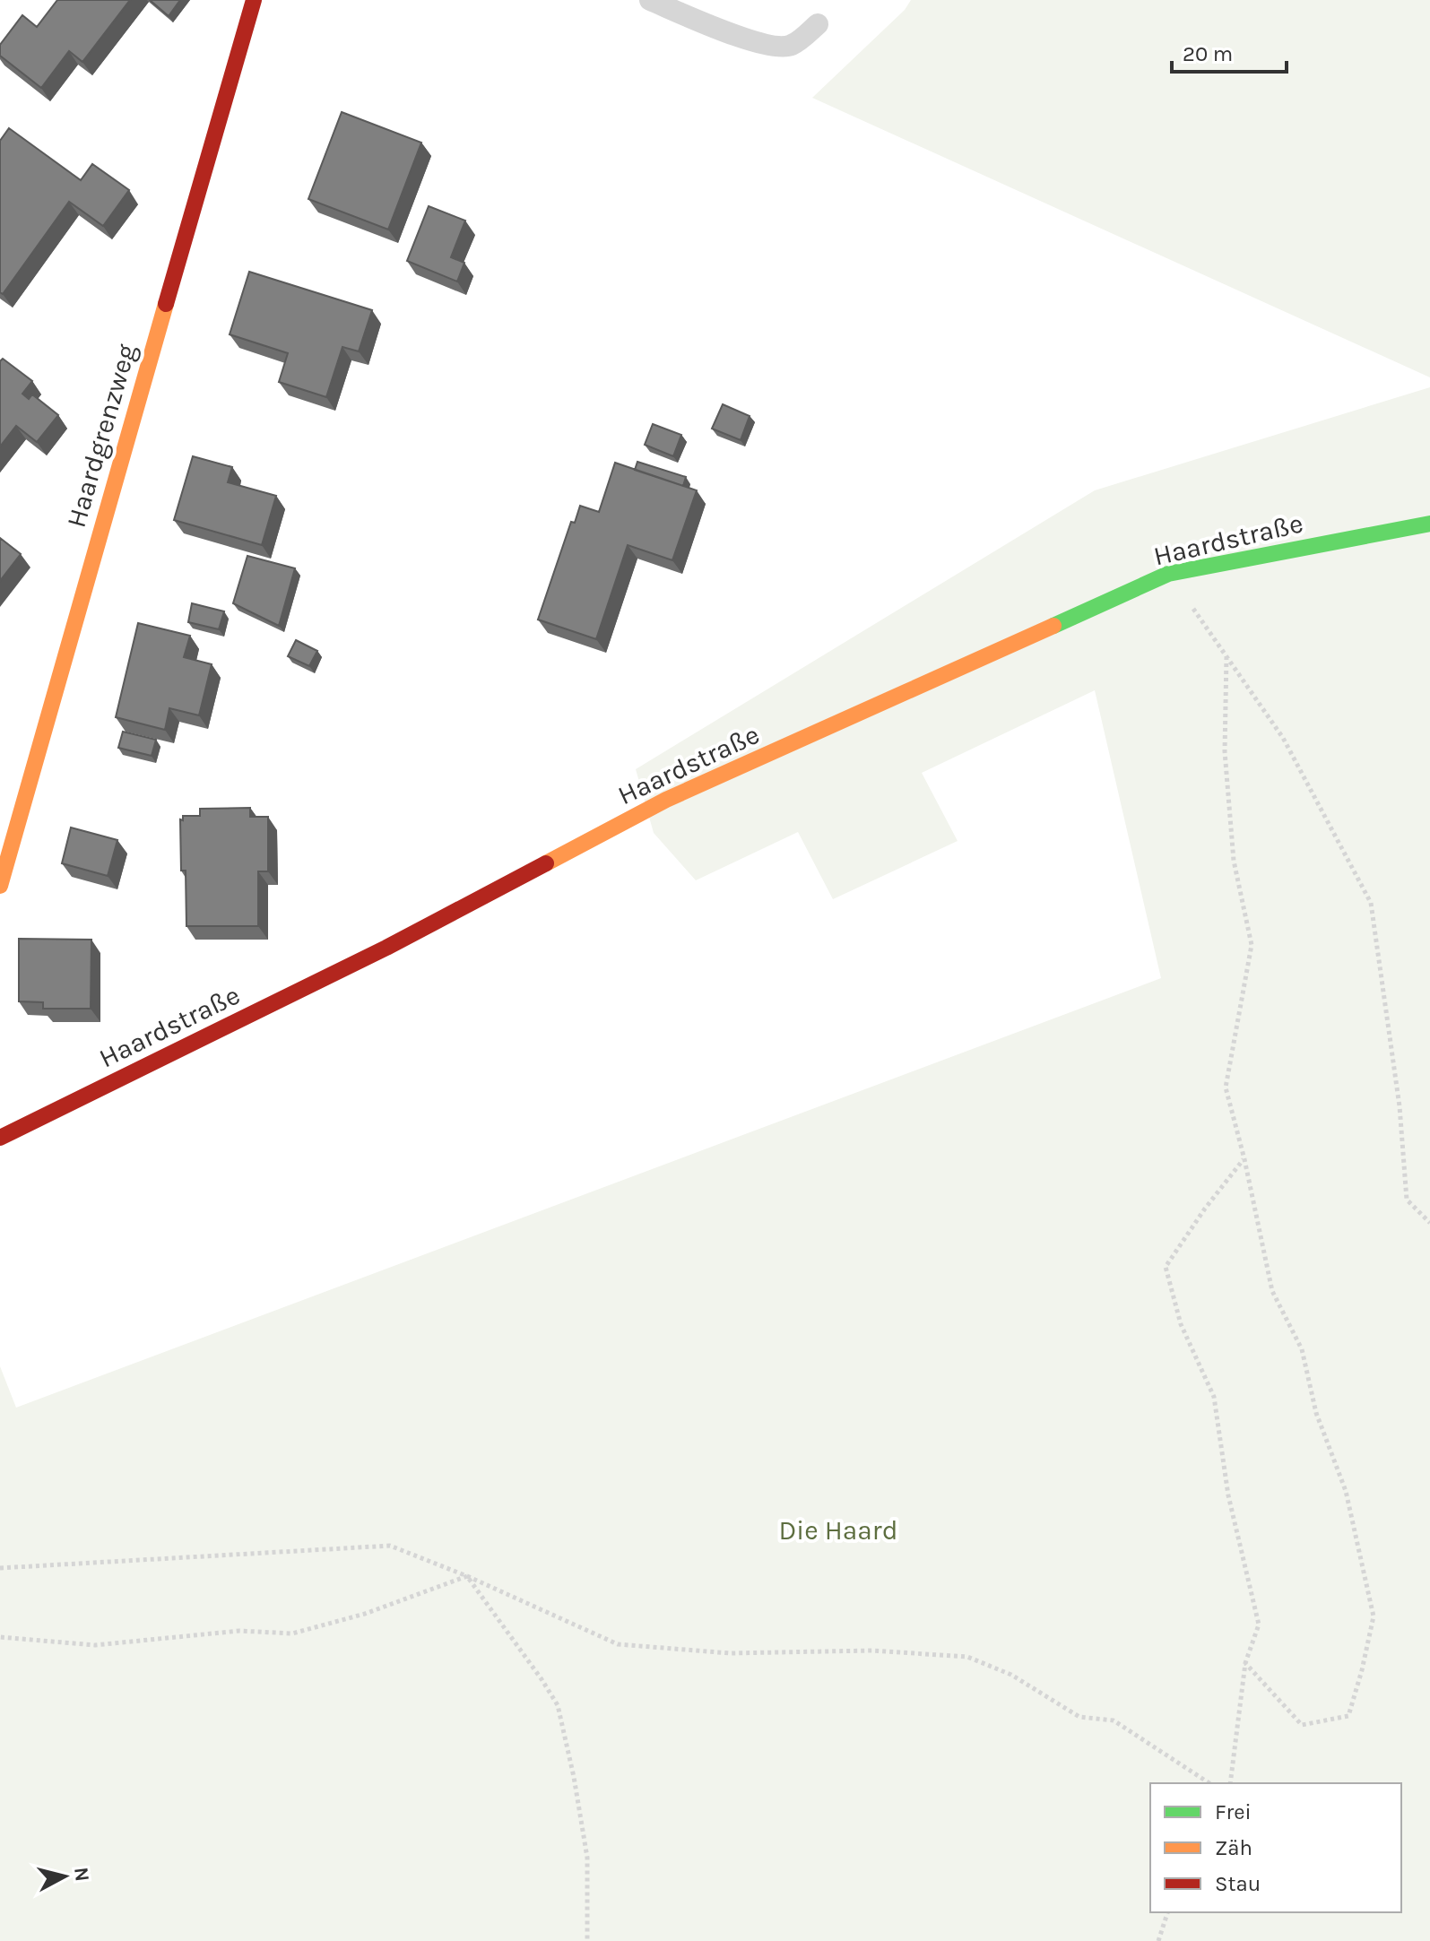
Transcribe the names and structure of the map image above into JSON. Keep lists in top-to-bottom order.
{
  "streets": {
    "street": ["Haardgrenzweg", "Haardstraße"]
  },
  "parks": ["Die Haard"],
  "legend": ["Frei", "Zäh", "Stau"],
  "scale_bar": "20 m",
  "north": "right"
}
